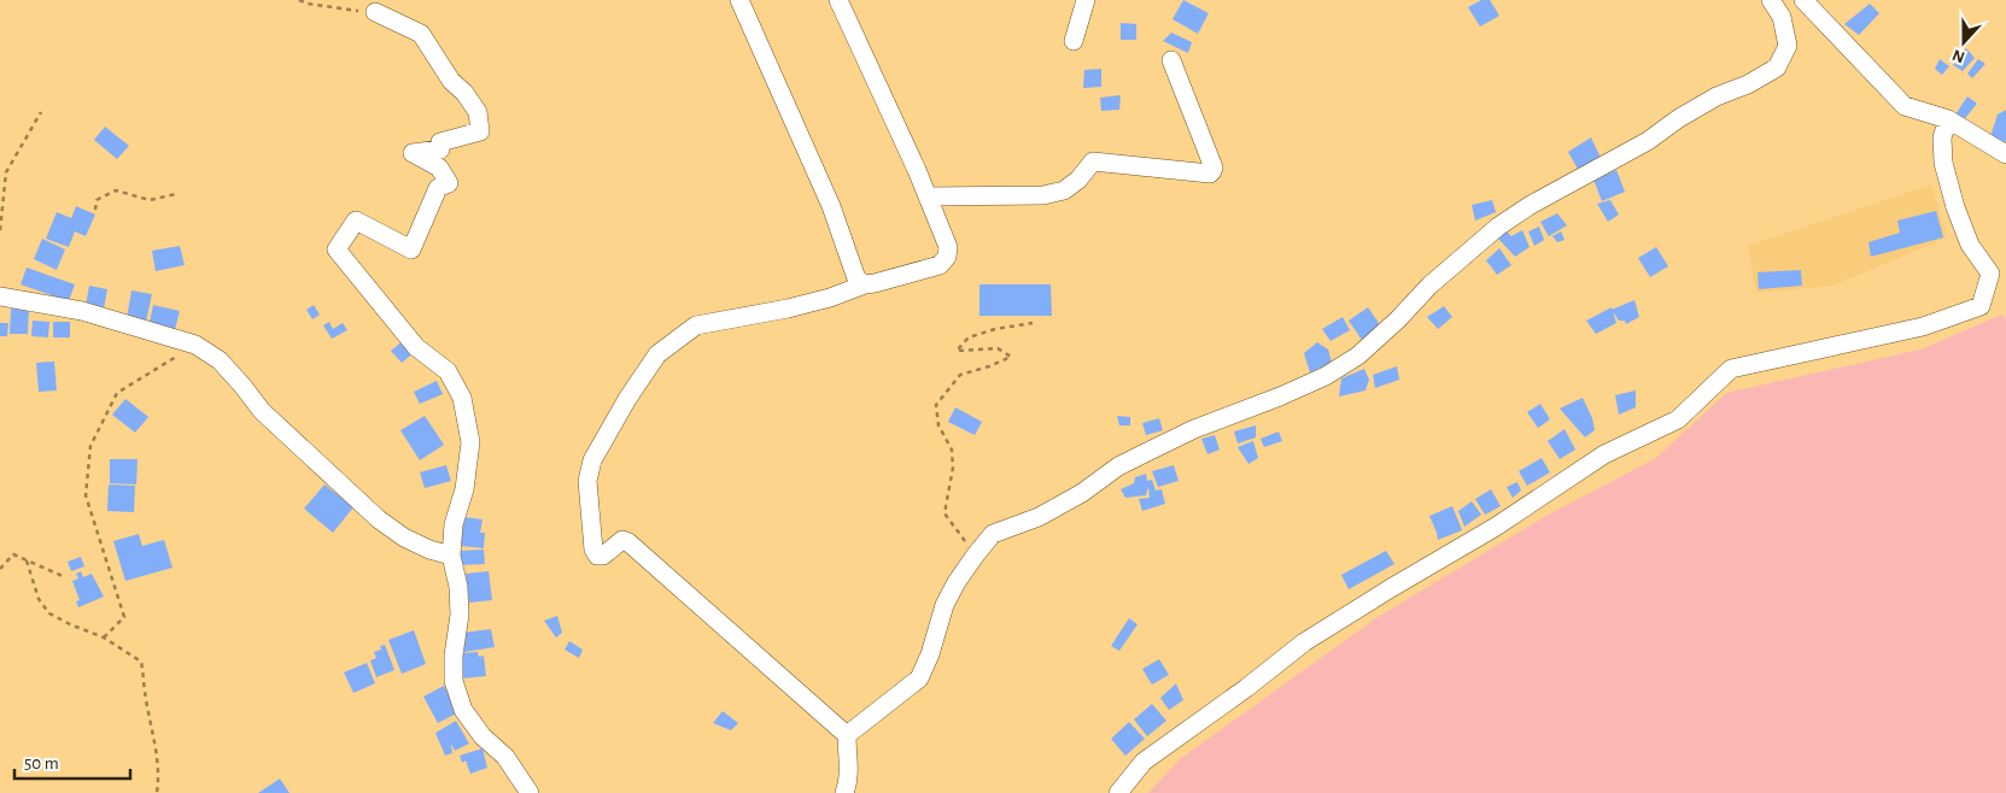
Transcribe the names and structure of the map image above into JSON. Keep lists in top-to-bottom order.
{
  "scale_bar": "50 m",
  "north": "bottom"
}
